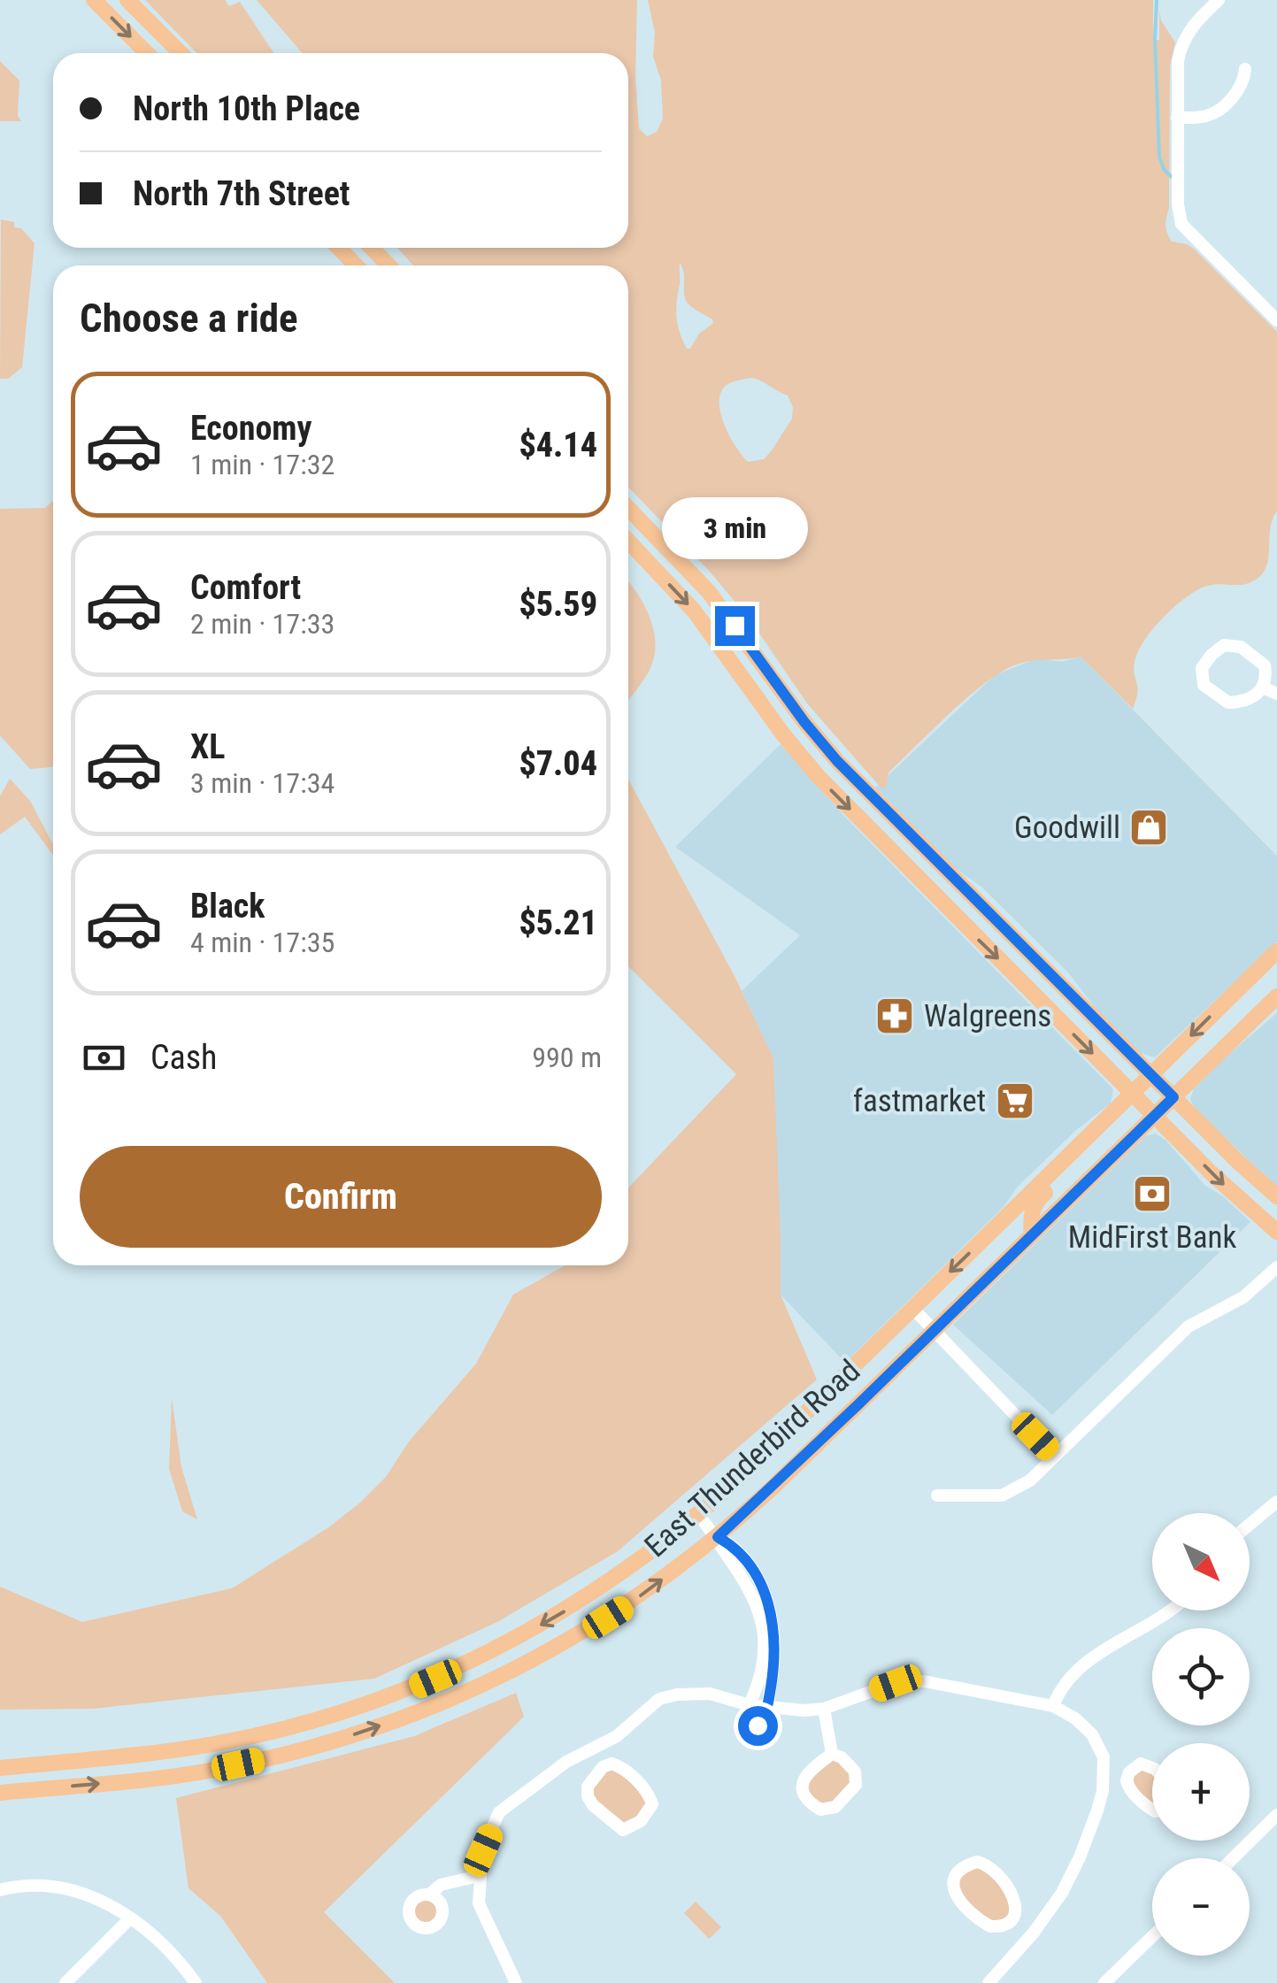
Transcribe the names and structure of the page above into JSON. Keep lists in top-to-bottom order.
{
  "streets": {
    "main road": ["East Thunderbird Road"]
  },
  "places": {
    "shop": ["Goodwill"],
    "pharmacy": ["Walgreens"],
    "supermarket": ["fastmarket"],
    "bank": ["MidFirst Bank"]
  },
  "north": "bottom right",
  "page": {
    "banner": ["North 10th Place", "North 7th Street"],
    "heading": "Choose a ride",
    "list": [
      {
        "name": "Economy",
        "note": "1 min · 17:32",
        "value": "$4.14"
      },
      {
        "name": "Comfort",
        "note": "2 min · 17:33",
        "value": "$5.59"
      },
      {
        "name": "XL",
        "note": "3 min · 17:34",
        "value": "$7.04"
      },
      {
        "name": "Black",
        "note": "4 min · 17:35",
        "value": "$5.21"
      }
    ],
    "bubble": "3 min",
    "pay": ["Cash", "990 m"],
    "buttons": "Confirm",
    "map_buttons": ["+", "−"]
  }
}
